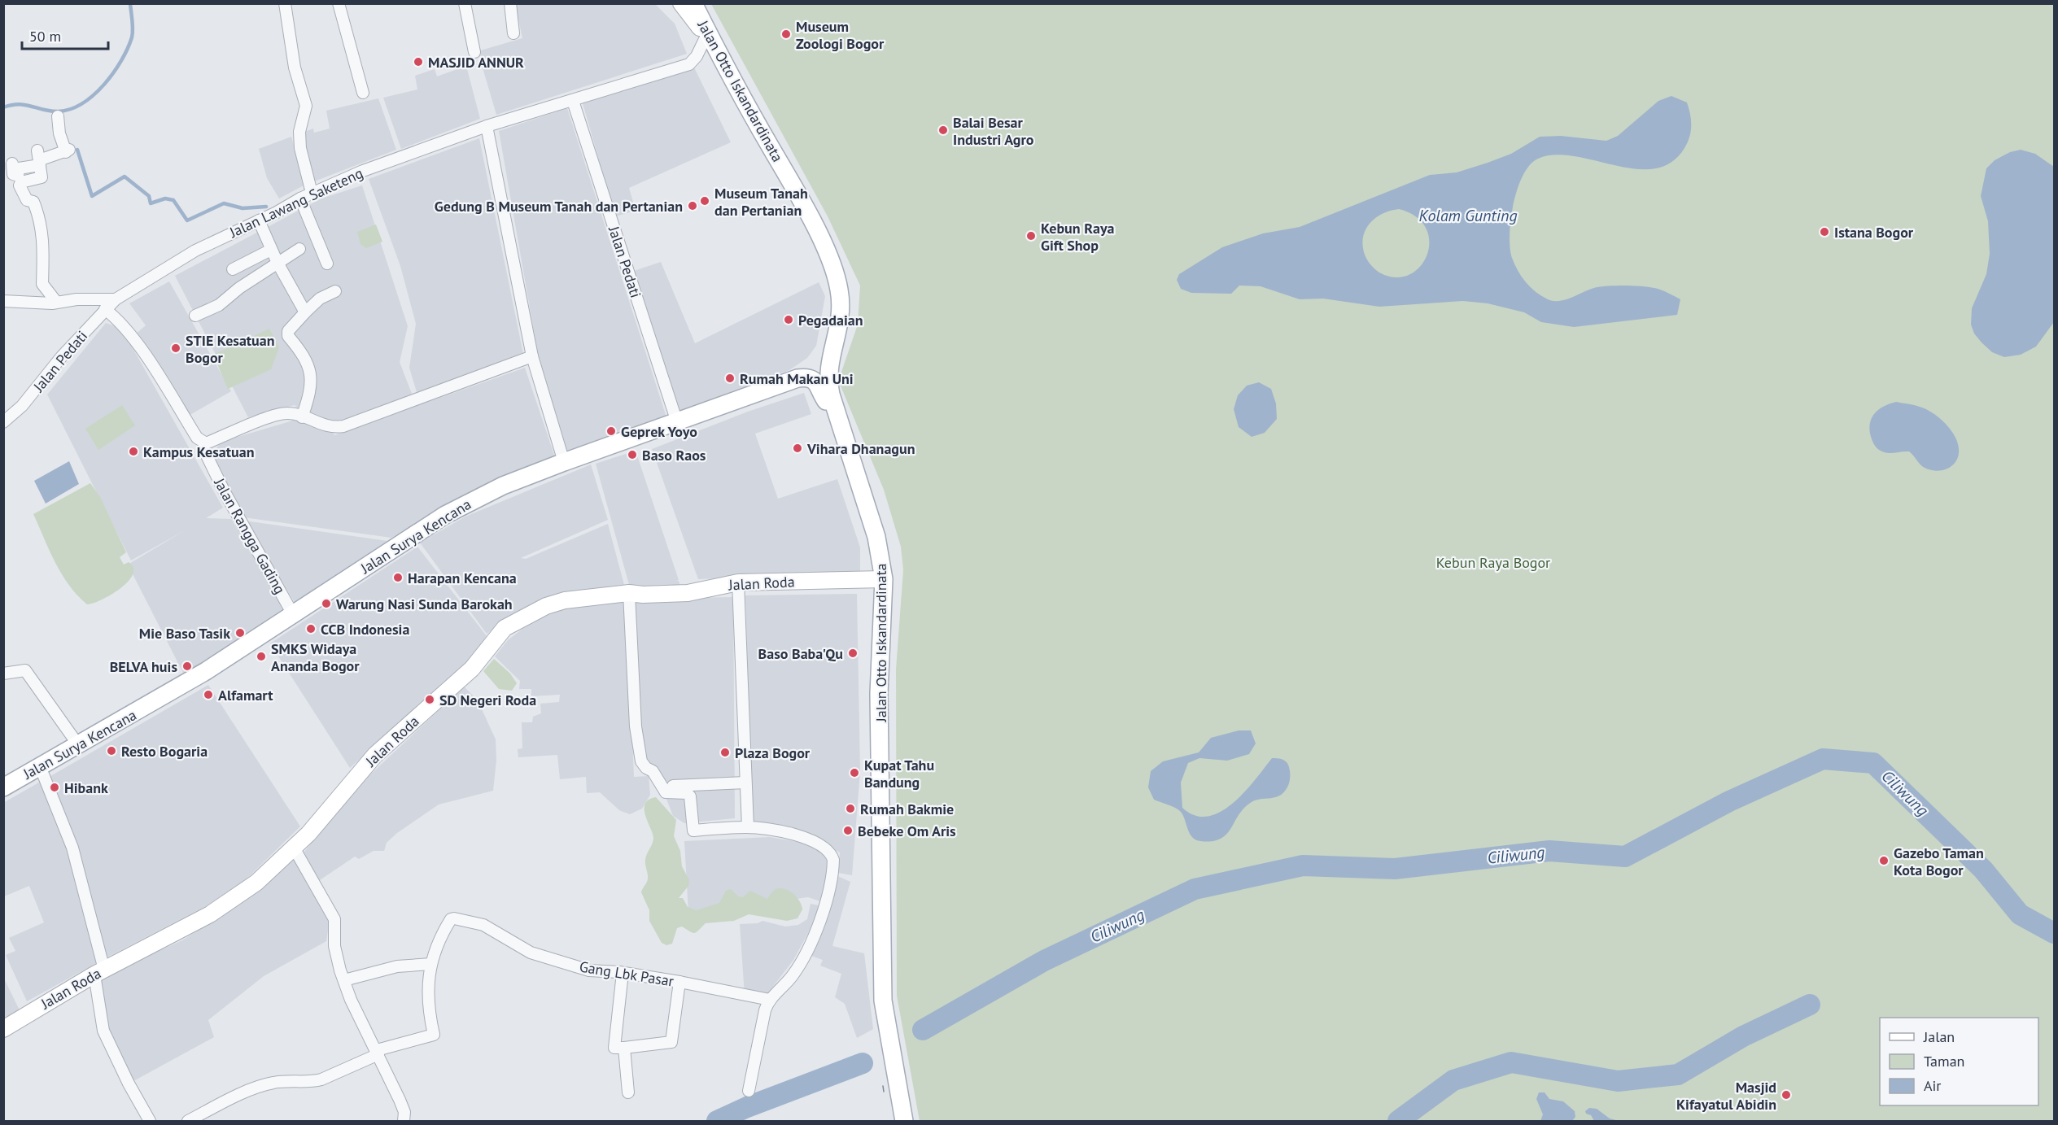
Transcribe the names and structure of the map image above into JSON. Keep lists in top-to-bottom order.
{
  "streets": {
    "main road": ["Jalan Otto Iskandardinata", "Jalan Surya Kencana"],
    "street": [
      "Jalan Lawang Saketeng",
      "Jalan Pedati",
      "Jalan Rangga Gading",
      "Jalan Roda",
      "Gang Lbk Pasar"
    ]
  },
  "crossings": [
    ["Jalan Otto Iskandardinata", "Jalan Lawang Saketeng"],
    ["Jalan Otto Iskandardinata", "Jalan Surya Kencana"],
    ["Jalan Otto Iskandardinata", "Jalan Roda"],
    ["Jalan Lawang Saketeng", "Jalan Pedati"],
    ["Jalan Pedati", "Jalan Surya Kencana"],
    ["Jalan Rangga Gading", "Jalan Surya Kencana"]
  ],
  "water": ["Kolam Gunting", "Ciliwung"],
  "parks": ["Kebun Raya Bogor"],
  "places": [
    "Museum Zoologi Bogor",
    "MASJID ANNUR",
    "Balai Besar Industri Agro",
    "Museum Tanah dan Pertanian",
    "Gedung B Museum Tanah dan Pertanian",
    "Istana Bogor",
    "Kebun Raya Gift Shop",
    "Pegadaian",
    "STIE Kesatuan Bogor",
    "Rumah Makan Uni",
    "Geprek Yoyo",
    "Vihara Dhanagun",
    "Kampus Kesatuan",
    "Baso Raos",
    "Harapan Kencana",
    "Warung Nasi Sunda Barokah",
    "CCB Indonesia",
    "Mie Baso Tasik",
    "Baso Baba'Qu",
    "SMKS Widaya Ananda Bogor",
    "BELVA huis",
    "Alfamart",
    "SD Negeri Roda",
    "Resto Bogaria",
    "Plaza Bogor",
    "Kupat Tahu Bandung",
    "Hibank",
    "Rumah Bakmie",
    "Bebeke Om Aris",
    "Gazebo Taman Kota Bogor",
    "Masjid Kifayatul Abidin"
  ],
  "legend": ["Jalan", "Taman", "Air"],
  "scale_bar": "50 m"
}
